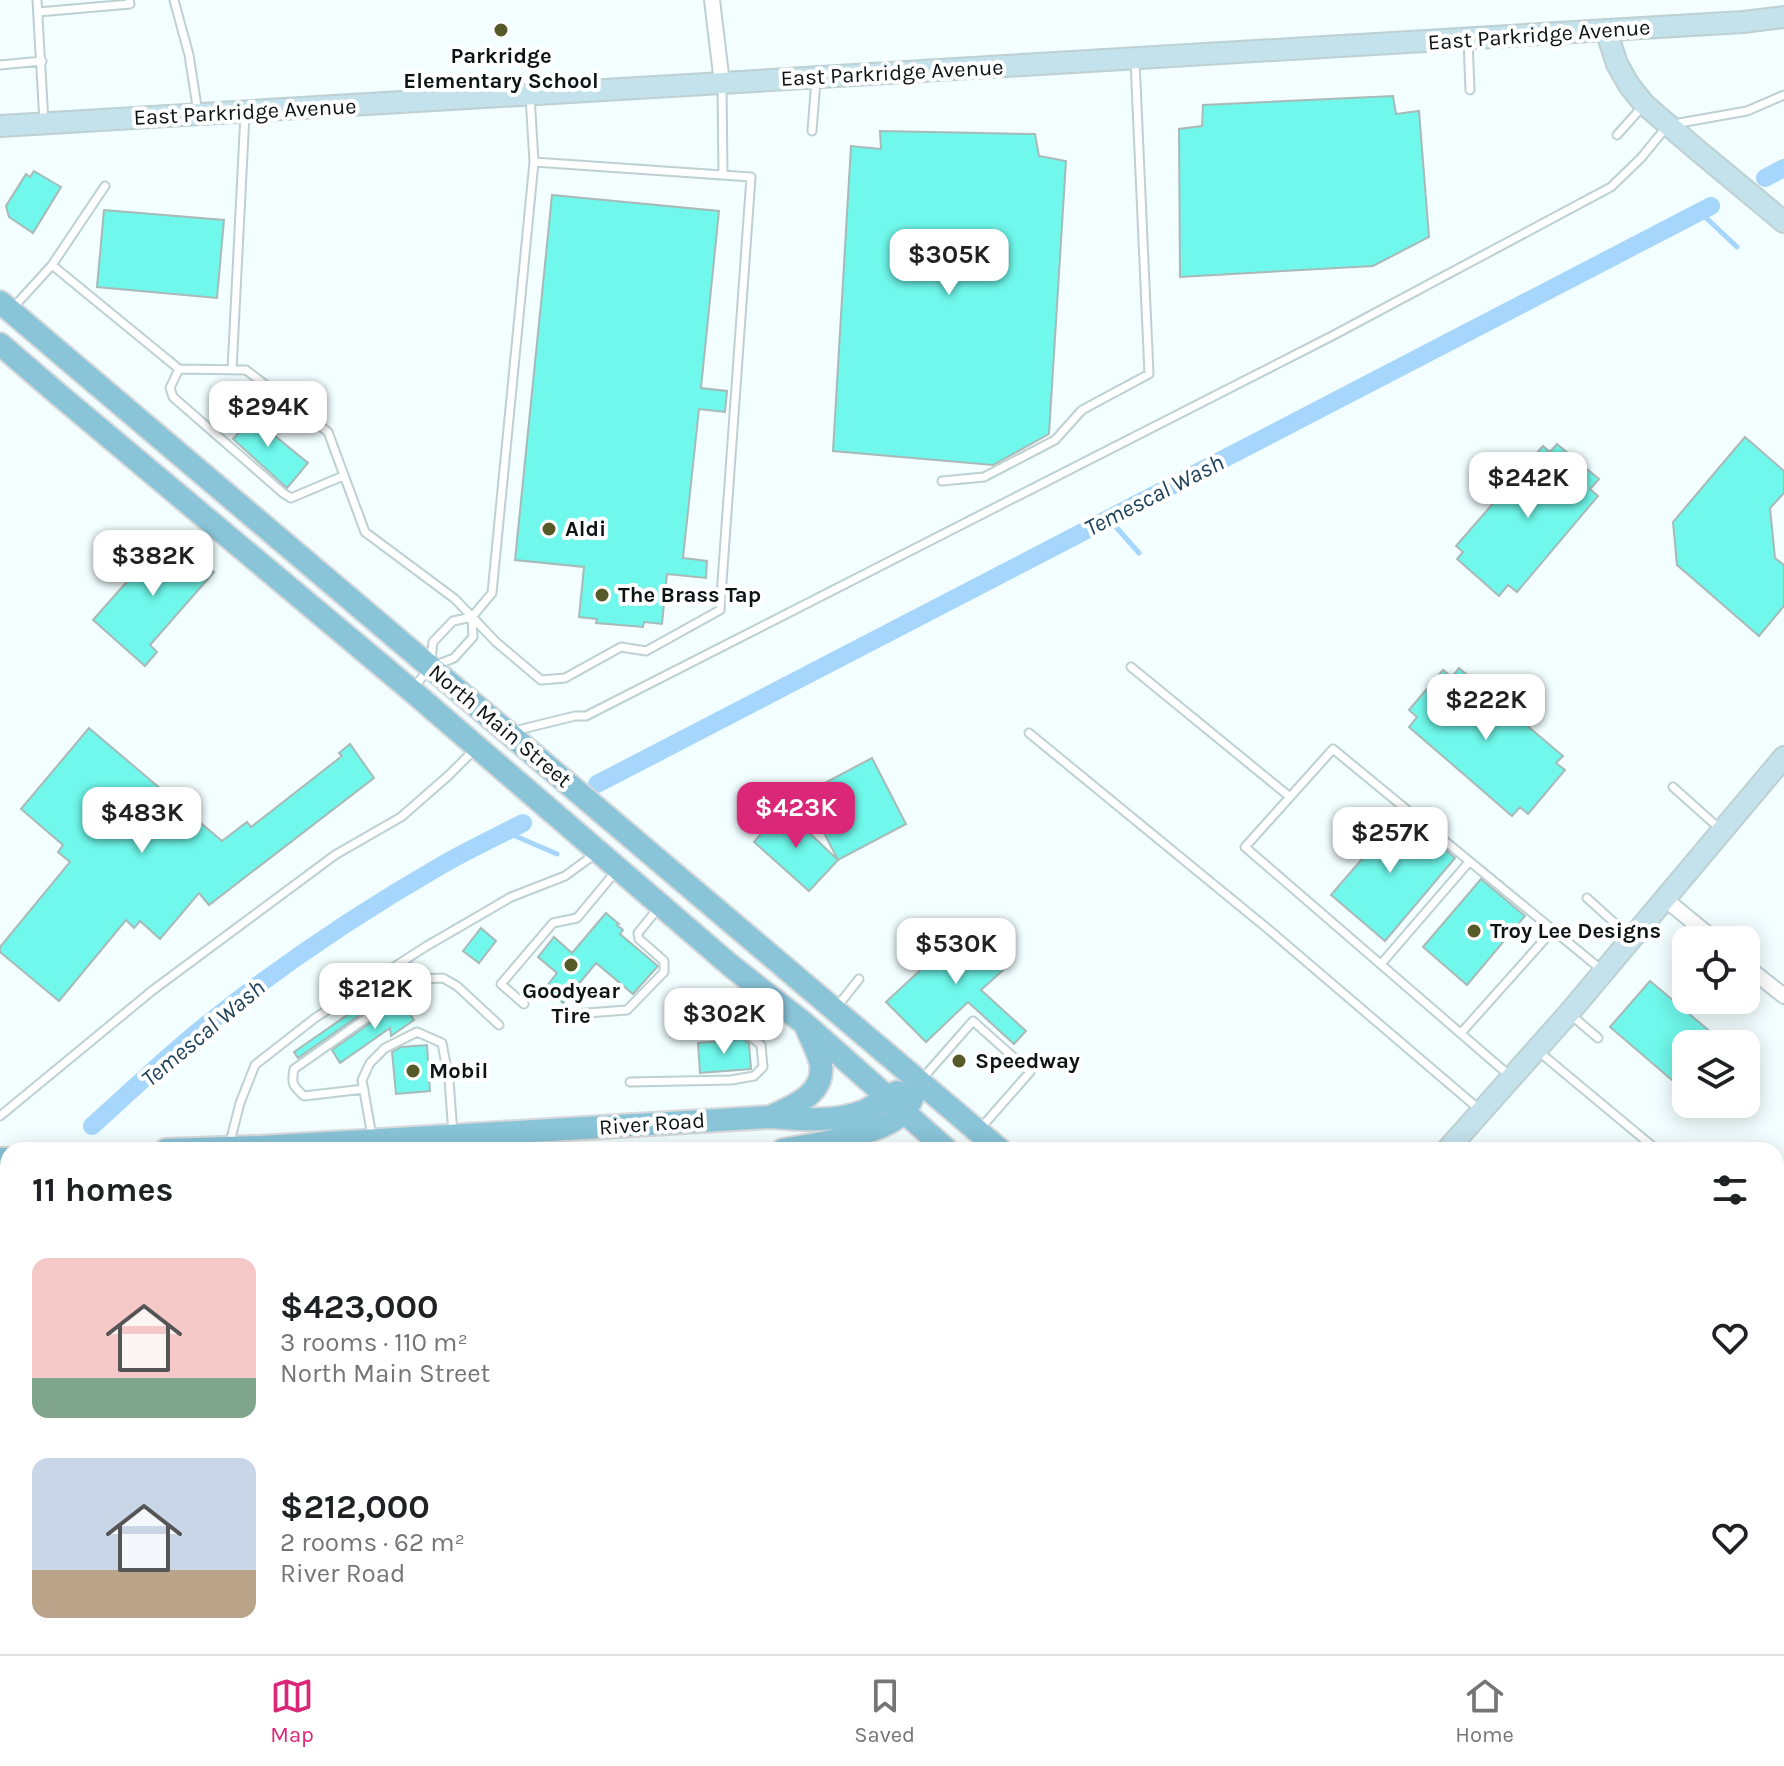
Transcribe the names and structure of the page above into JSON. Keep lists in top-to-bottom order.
{
  "streets": {
    "main road": ["East Parkridge Avenue", "North Main Street", "River Road"]
  },
  "crossings": [
    ["North Main Street", "River Road"]
  ],
  "water": ["Temescal Wash"],
  "places": [
    "Parkridge Elementary School",
    "Aldi",
    "The Brass Tap",
    "Troy Lee Designs",
    "Goodyear Tire",
    "Speedway",
    "Mobil"
  ],
  "page": {
    "price": [
      "$305K",
      "$294K",
      "$242K",
      "$382K",
      "$222K",
      "$423K",
      "$483K",
      "$257K",
      "$530K",
      "$212K",
      "$302K"
    ],
    "heading": "11 homes",
    "list": [
      {
        "name": "$423,000",
        "note": "3 rooms · 110 m² · North Main Street"
      },
      {
        "name": "$212,000",
        "note": "2 rooms · 62 m² · River Road"
      }
    ],
    "tabs": ["Map", "Saved", "Home"]
  }
}
